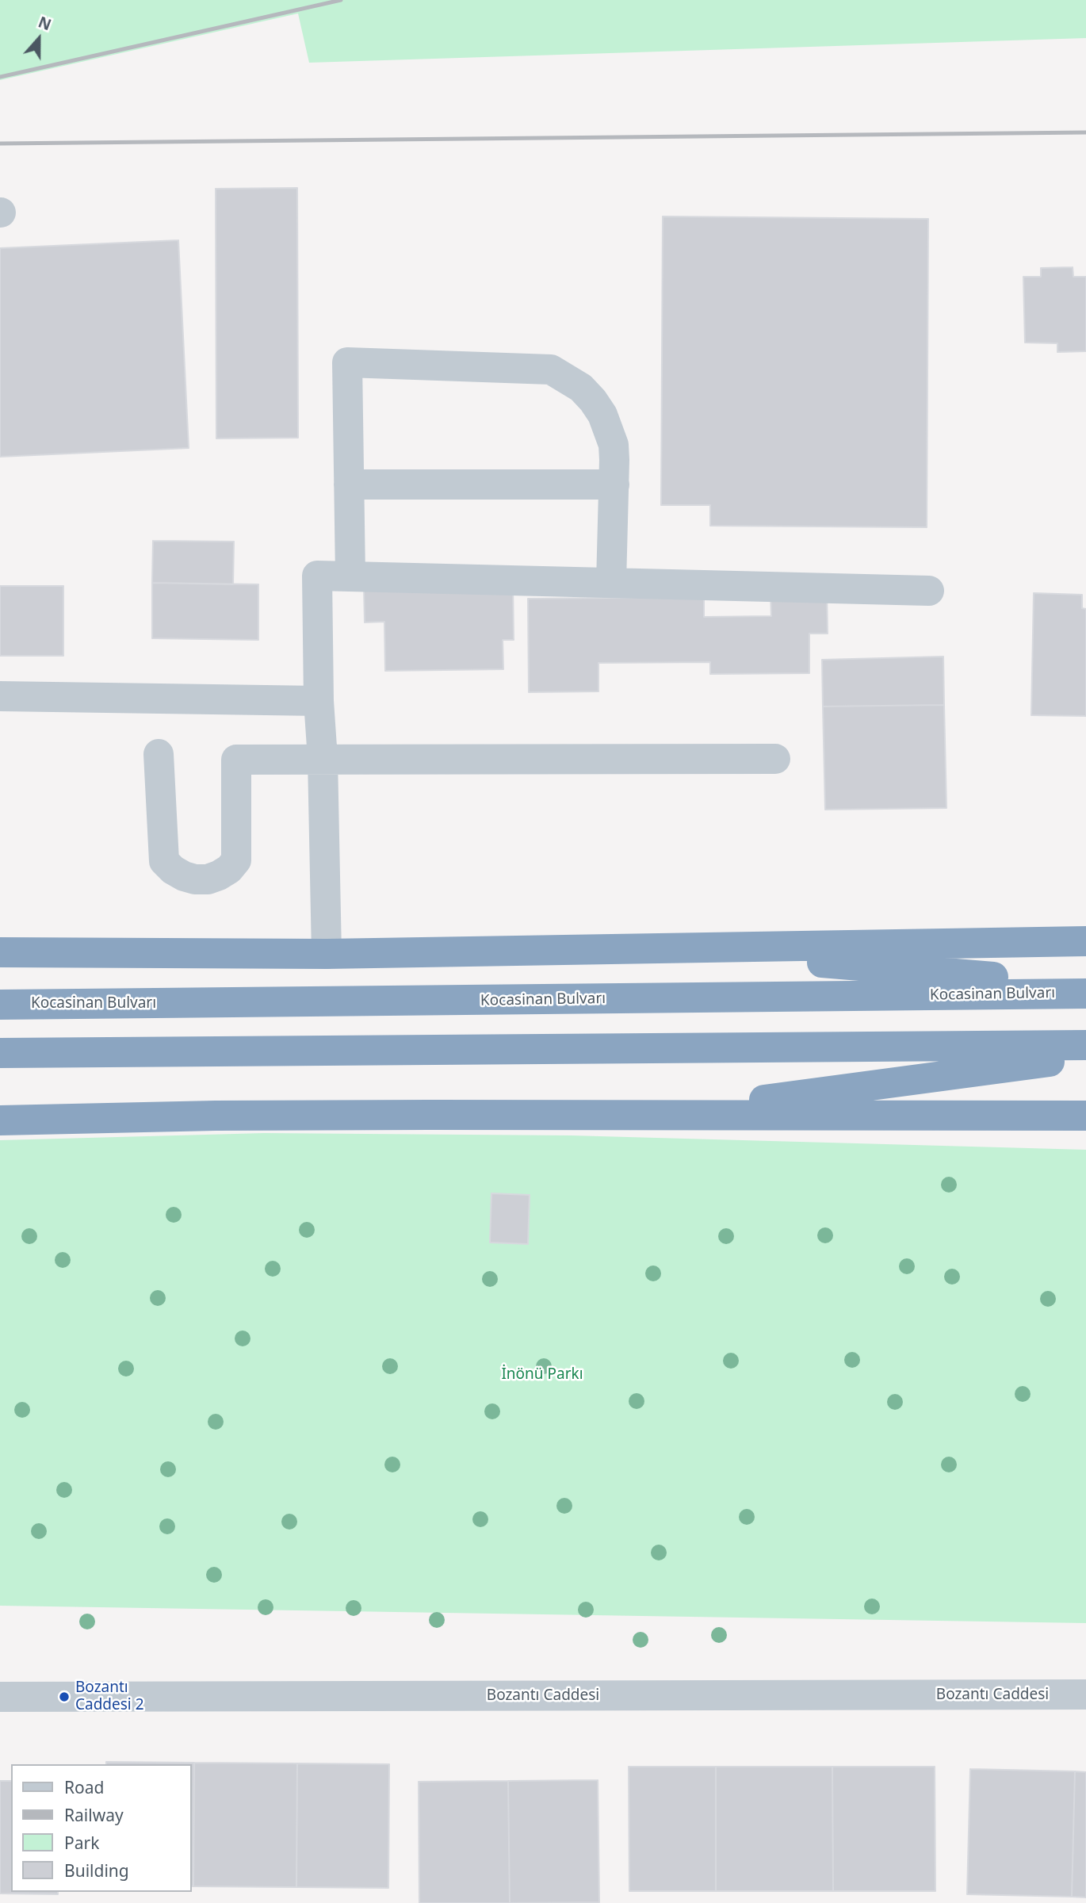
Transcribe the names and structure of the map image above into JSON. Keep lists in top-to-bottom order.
{
  "streets": {
    "highway": ["Kocasinan Bulvarı"],
    "street": ["Bozantı Caddesi"]
  },
  "parks": ["İnönü Parkı"],
  "places": ["Bozantı Caddesi 2"],
  "legend": [
    "Road",
    "Railway",
    "Park",
    "Building"
  ],
  "north": "top"
}
